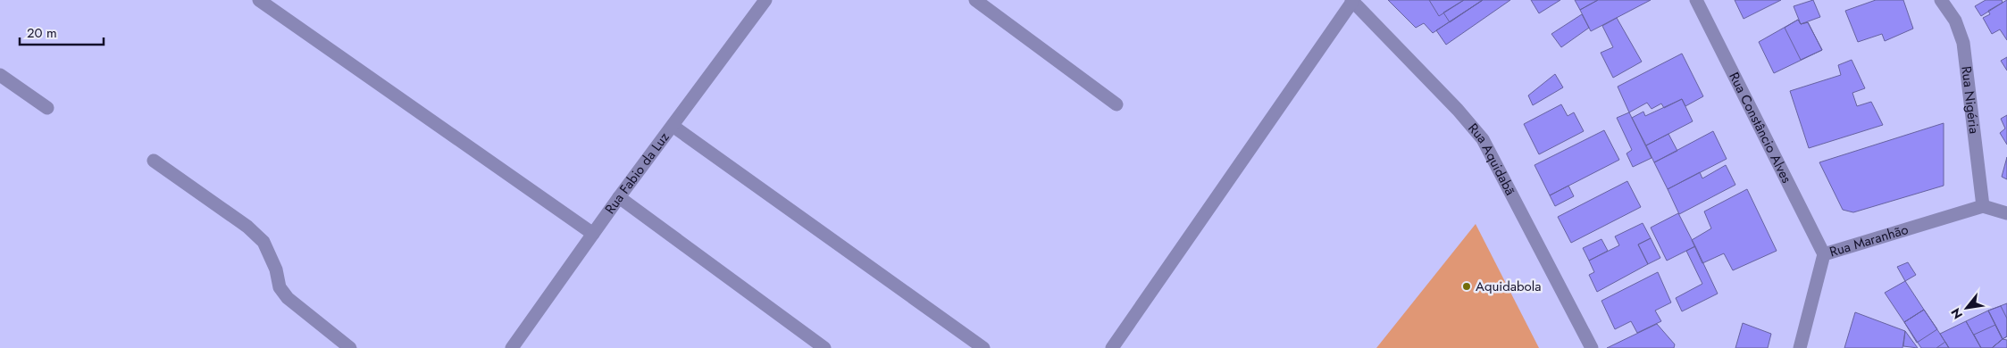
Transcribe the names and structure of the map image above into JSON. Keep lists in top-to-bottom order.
{
  "streets": {
    "street": [
      "Rua Nigéria",
      "Rua Constâncio Alves",
      "Rua Aquidabã",
      "Rua Fabio da Luz",
      "Rua Maranhão"
    ]
  },
  "crossings": [
    ["Rua Nigéria", "Rua Maranhão"],
    ["Rua Constâncio Alves", "Rua Maranhão"]
  ],
  "places": ["Aquidabola"],
  "scale_bar": "20 m",
  "north": "bottom left"
}
